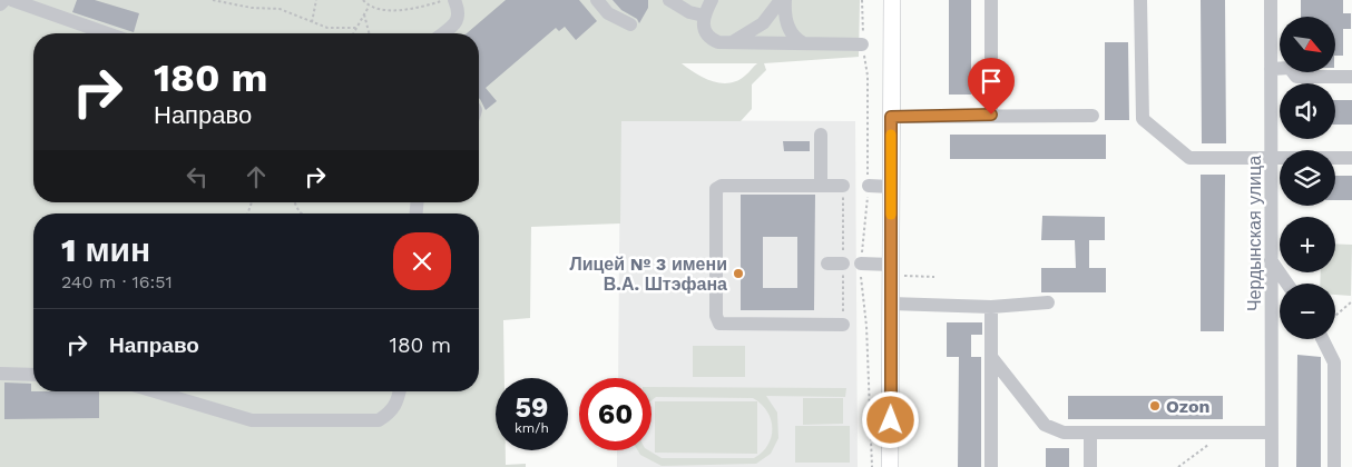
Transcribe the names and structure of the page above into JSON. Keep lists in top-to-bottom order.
{
  "streets": {
    "street": ["Чердынская улица"]
  },
  "places": ["Лицей № 3 имени В.А. Штэфана", "Ozon"],
  "north": "bottom right",
  "page": {
    "map_buttons": ["+", "−"],
    "turn": ["180 m", "Направо"],
    "heading": ["1 мин", "240 m · 16:51"],
    "list": [
      {
        "name": "Направо",
        "value": "180 m"
      }
    ],
    "speed": "59 km/h",
    "limit": "60"
  }
}
